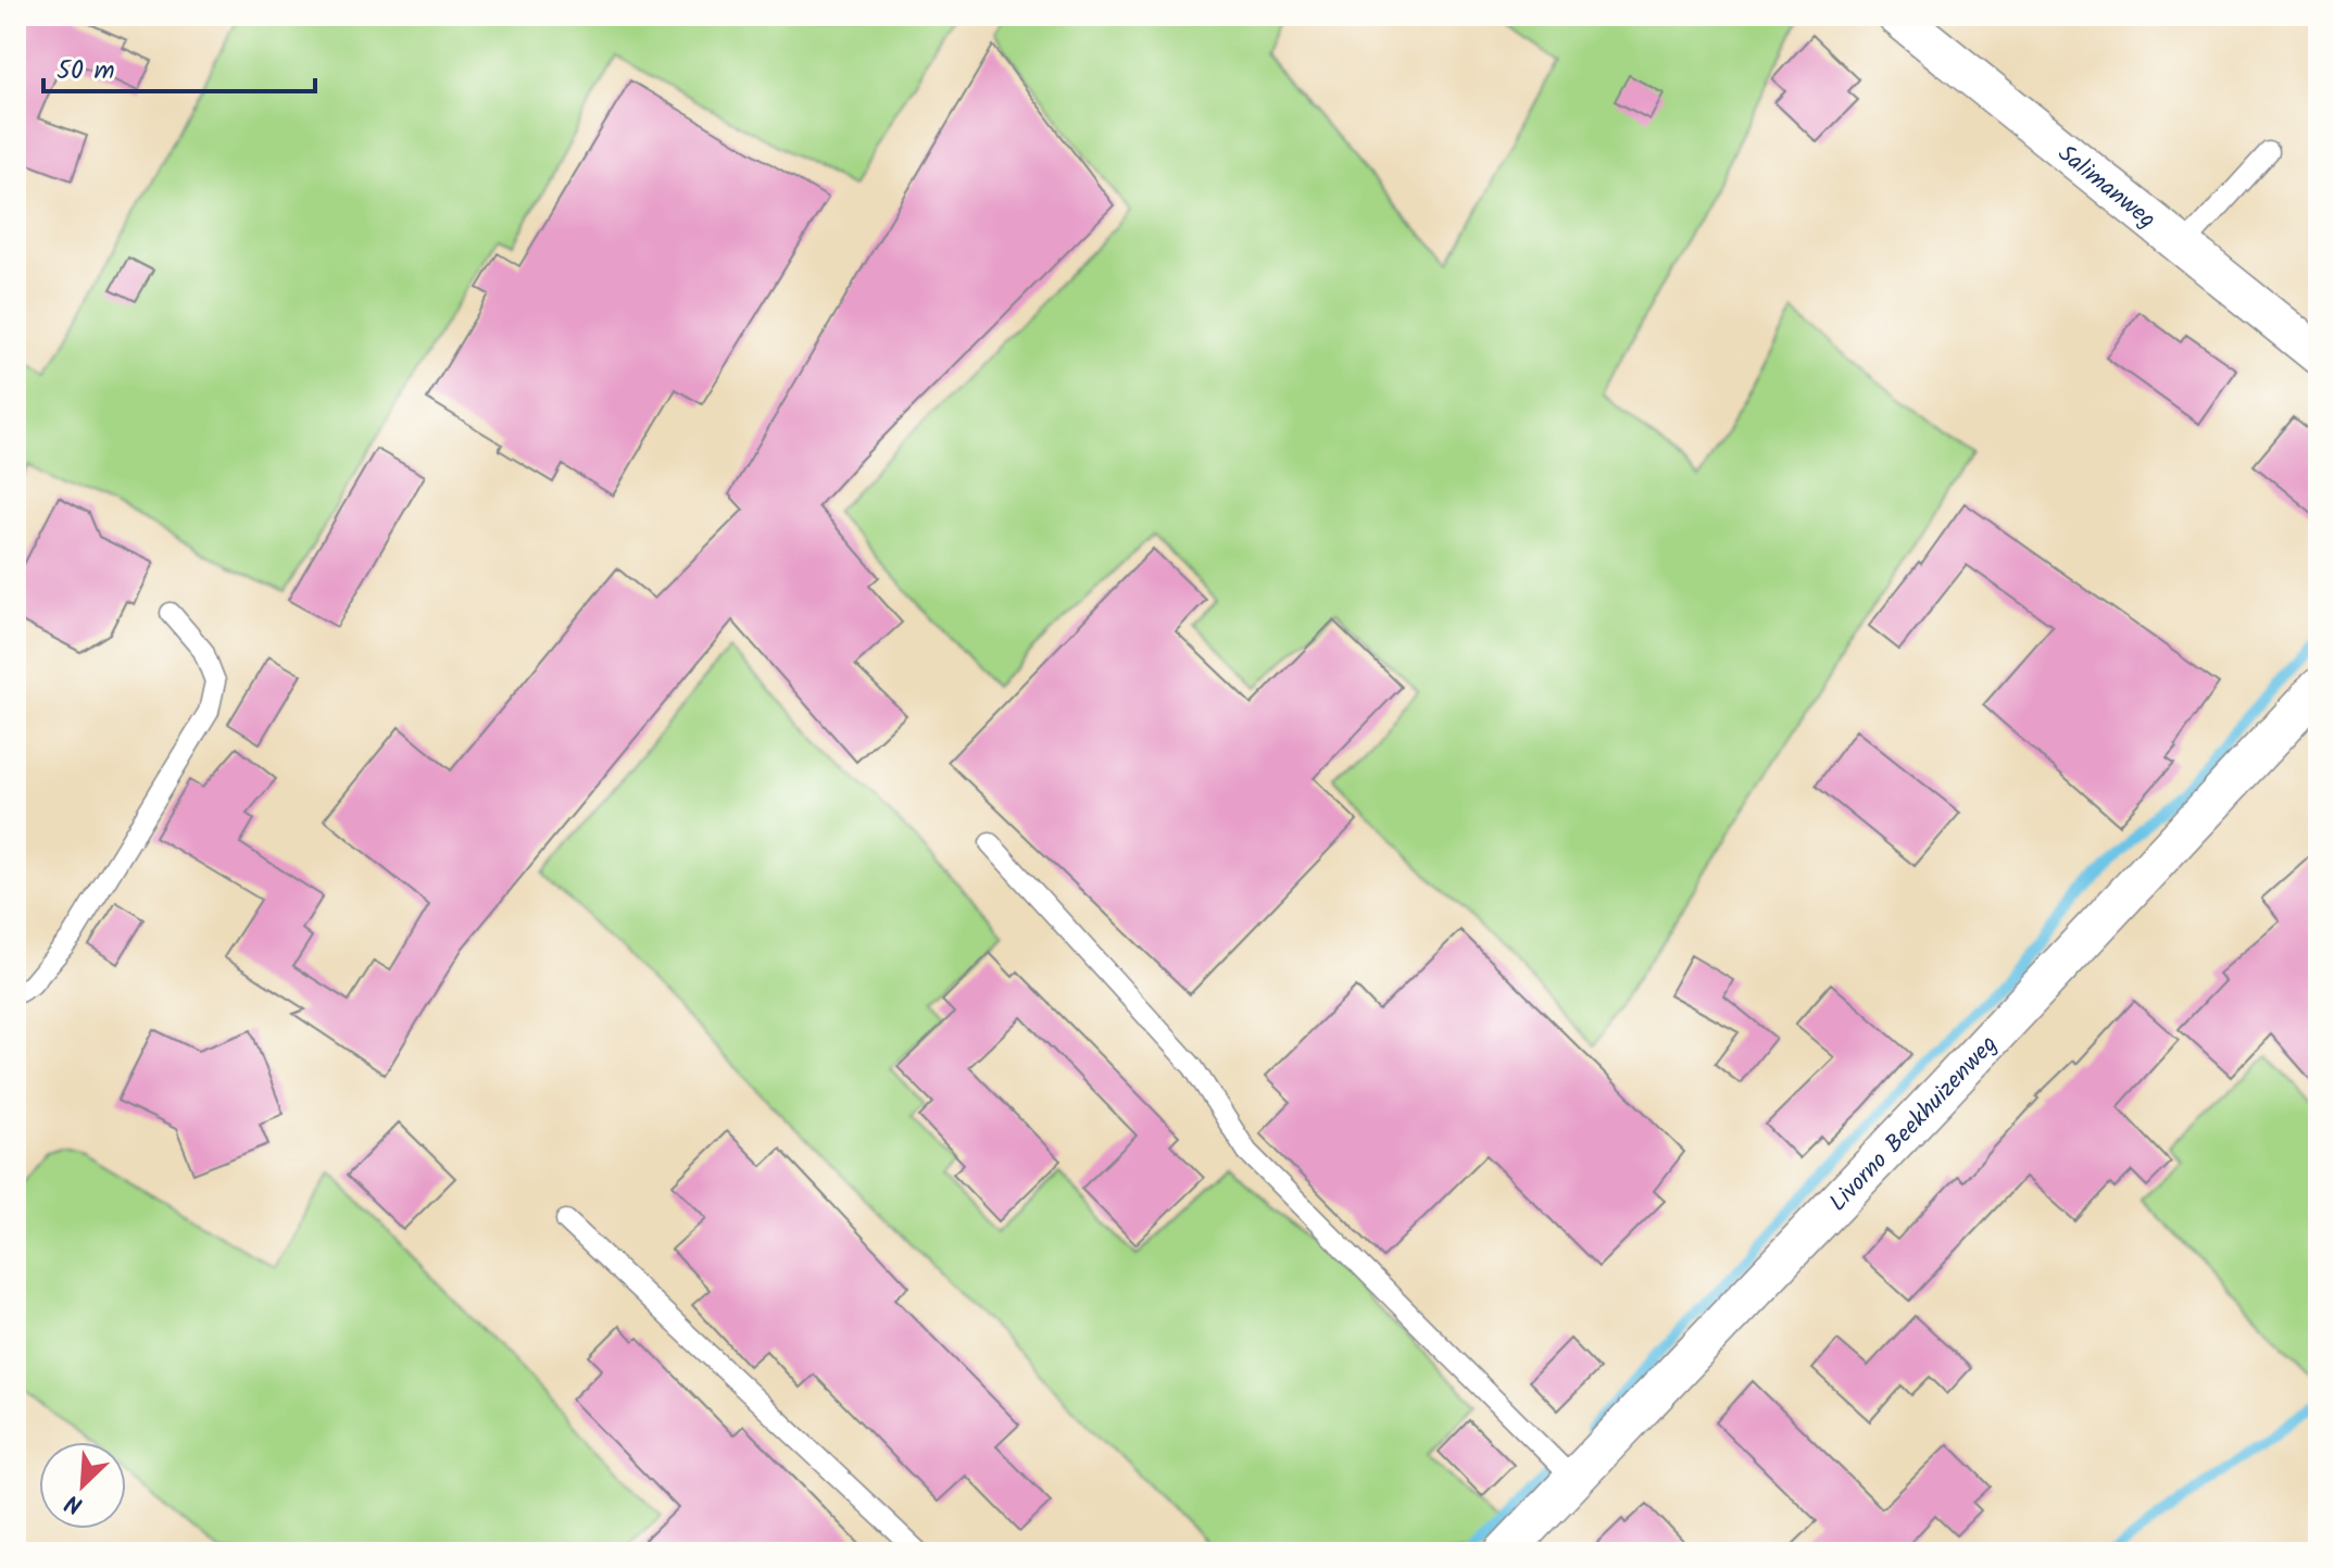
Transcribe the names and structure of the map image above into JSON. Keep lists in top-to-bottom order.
{
  "streets": {
    "street": ["Salimanweg", "Livorno Beekhuizenweg"]
  },
  "scale_bar": "50 m",
  "north": "bottom left"
}
